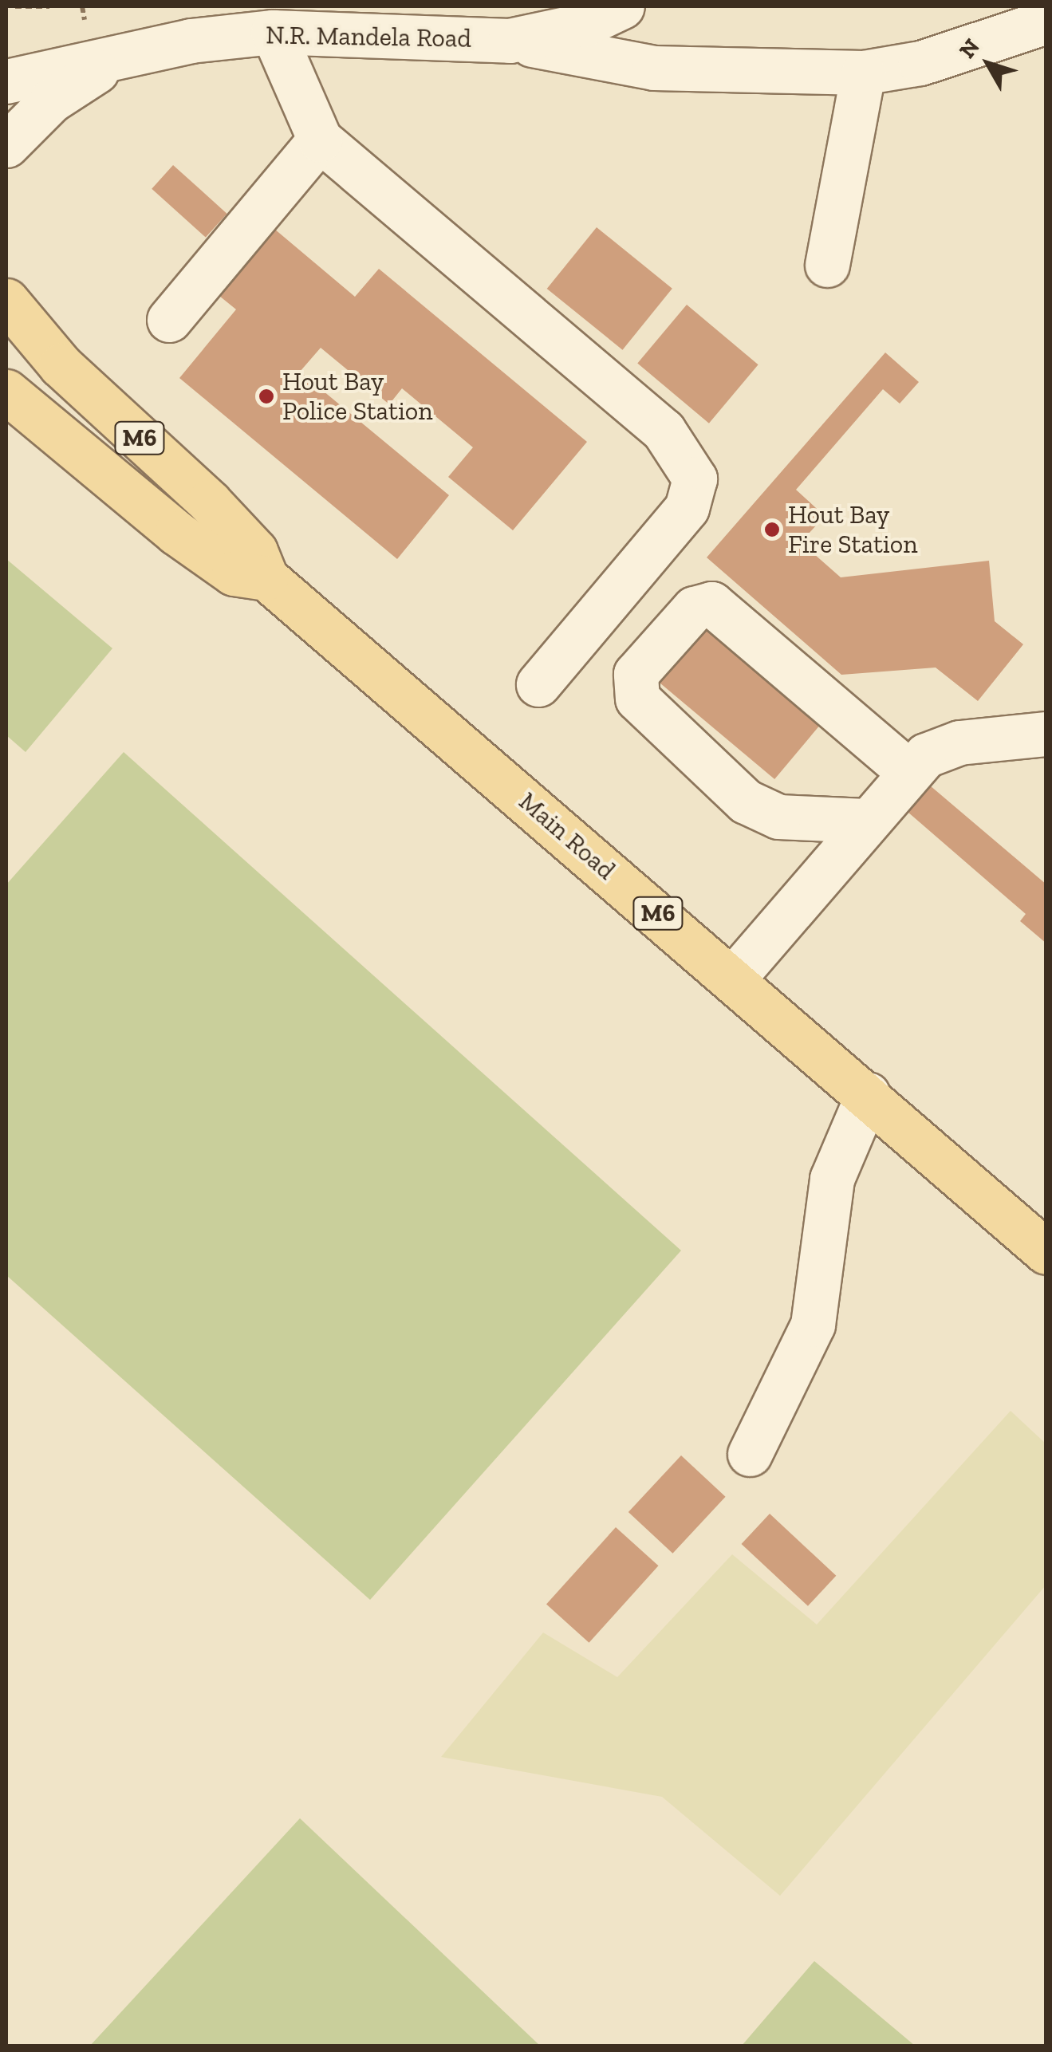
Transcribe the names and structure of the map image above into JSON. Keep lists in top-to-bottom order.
{
  "streets": {
    "main road": ["M6", "Main Road"],
    "street": ["N.R. Mandela Road"]
  },
  "places": ["Hout Bay Police Station", "Hout Bay Fire Station"],
  "north": "top left"
}
